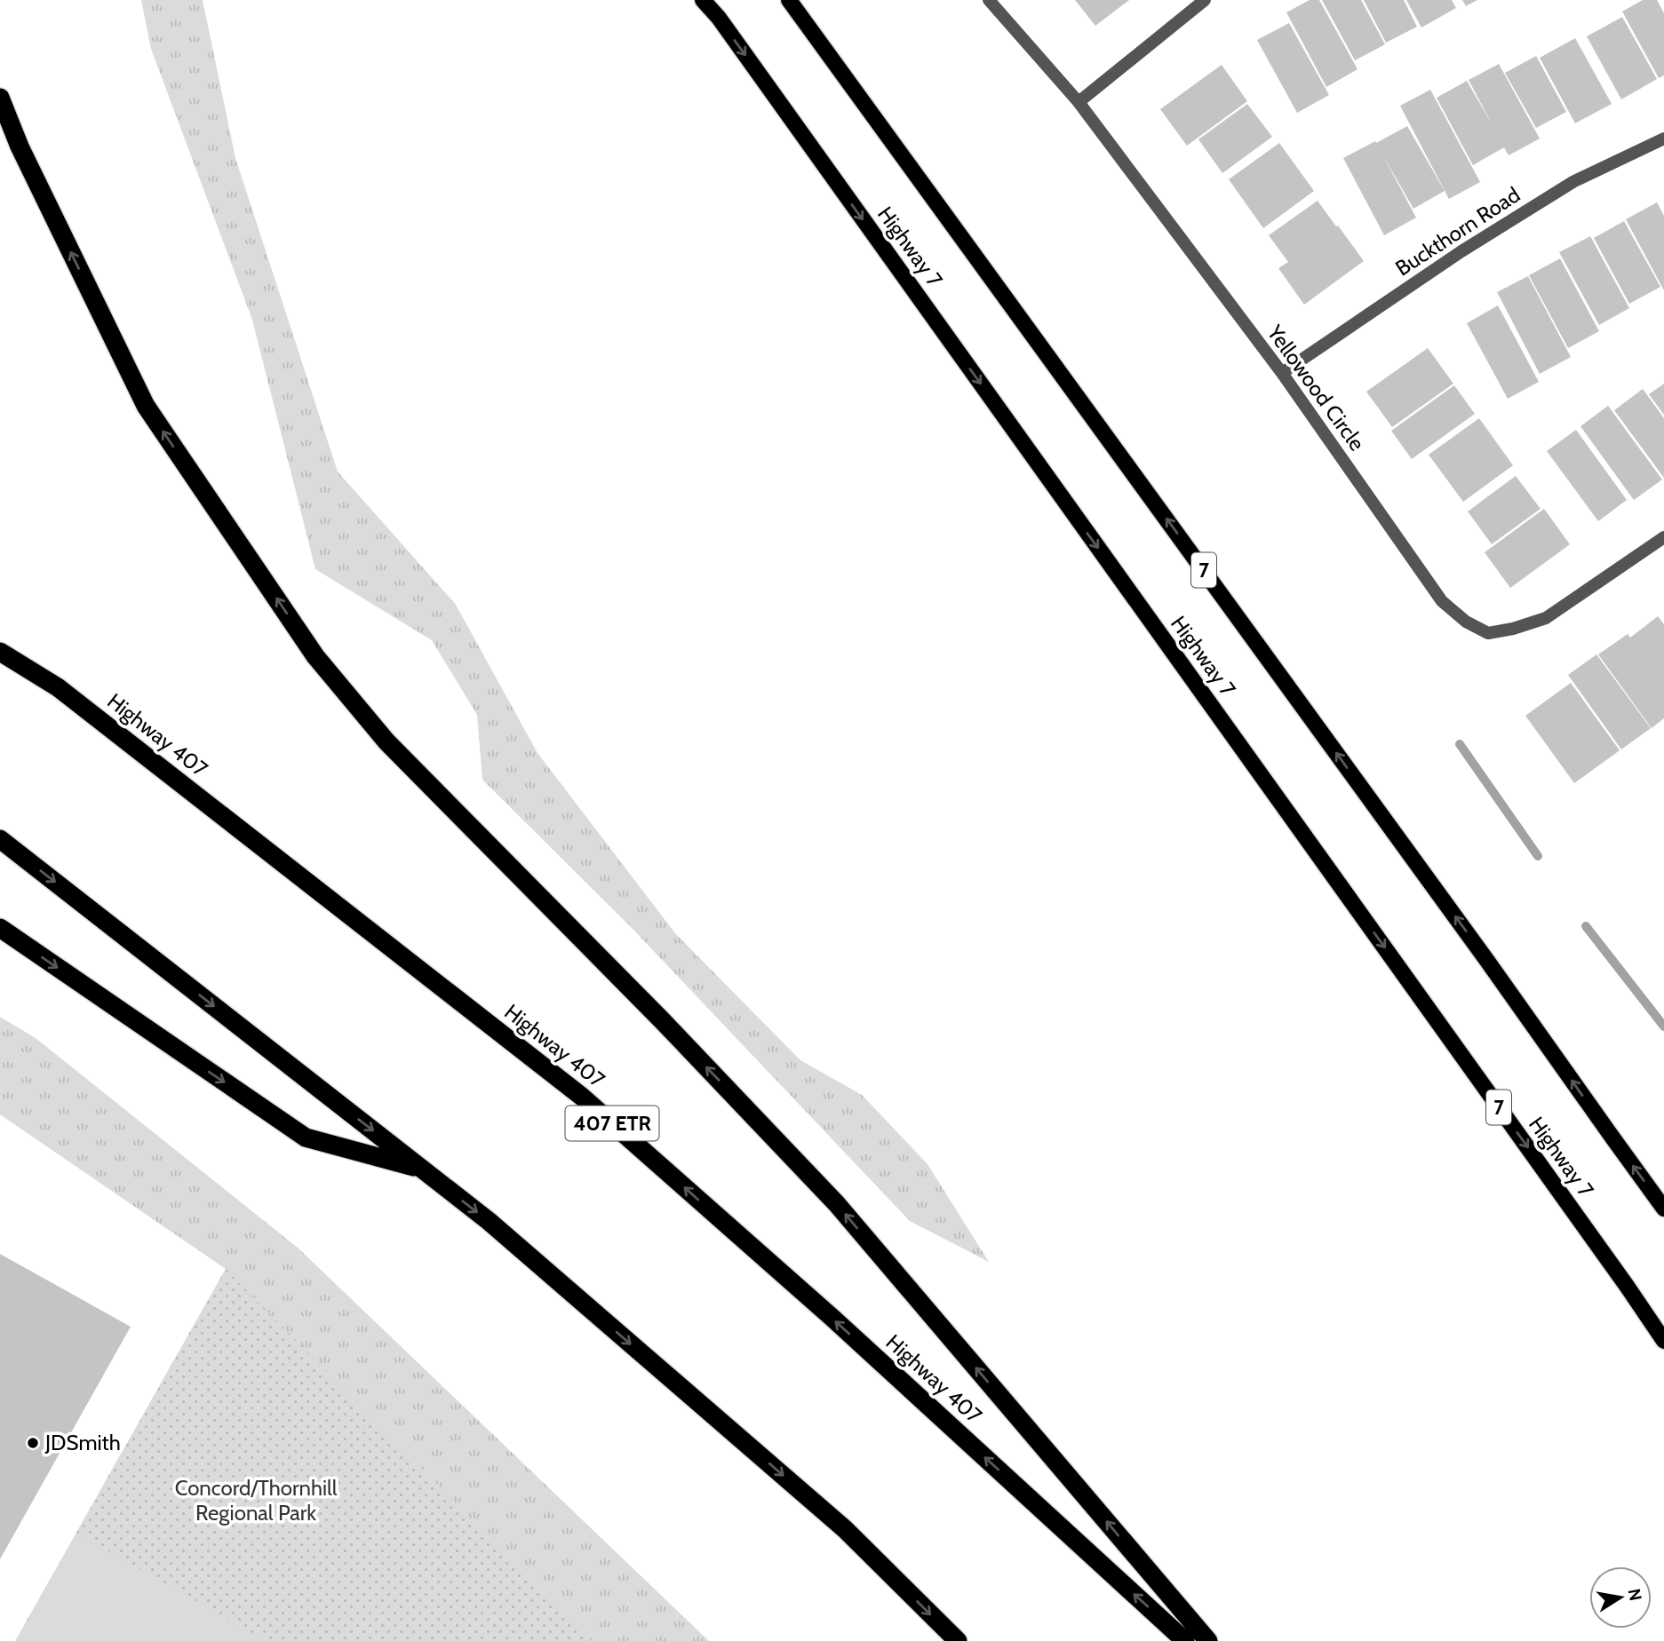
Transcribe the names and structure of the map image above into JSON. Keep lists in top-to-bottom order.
{
  "streets": {
    "highway": ["Highway 407", "407 ETR"],
    "main road": ["Highway 7", "7"],
    "street": ["Buckthorn Road", "Yellowood Circle"]
  },
  "crossings": [
    ["Buckthorn Road", "Yellowood Circle"]
  ],
  "parks": ["Concord/Thornhill Regional Park"],
  "places": ["JDSmith"],
  "north": "right"
}
